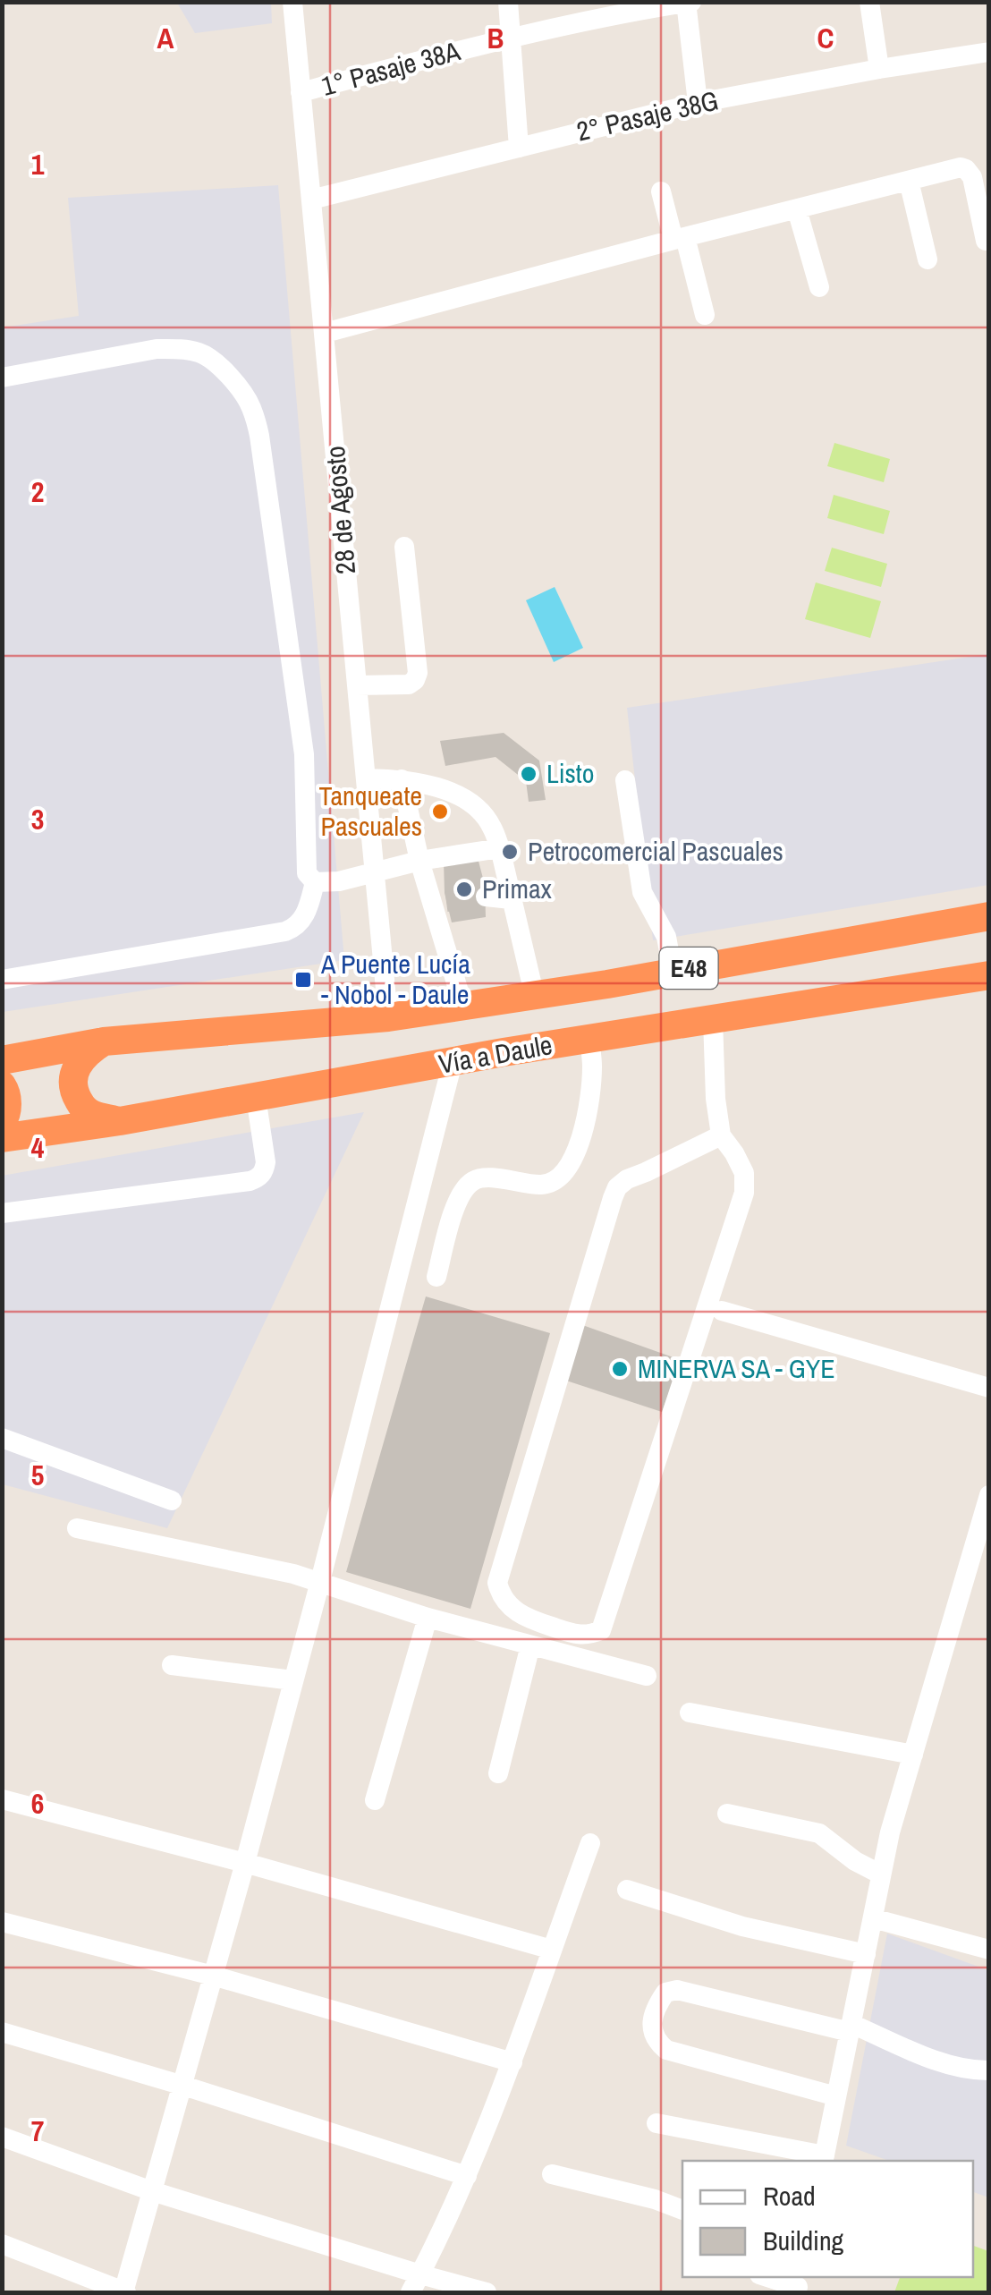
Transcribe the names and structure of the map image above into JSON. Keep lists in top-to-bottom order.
{
  "streets": {
    "highway": ["E48", "Vía a Daule"],
    "street": ["1° Pasaje 38A", "2° Pasaje 38G", "28 de Agosto"]
  },
  "crossings": [
    ["1° Pasaje 38A", "28 de Agosto"],
    ["2° Pasaje 38G", "28 de Agosto"],
    ["28 de Agosto", "Vía a Daule"]
  ],
  "places": {
    "other": [
      "Listo",
      "Tanqueate Pascuales",
      "Petrocomercial Pascuales",
      "Primax",
      "MINERVA SA - GYE"
    ],
    "transit": ["A Puente Lucía - Nobol - Daule"]
  },
  "legend": ["Road", "Building"],
  "grid": {
    "columns": ["A", "B", "C"],
    "rows": [
      "1",
      "2",
      "3",
      "4",
      "5",
      "6",
      "7"
    ]
  }
}
